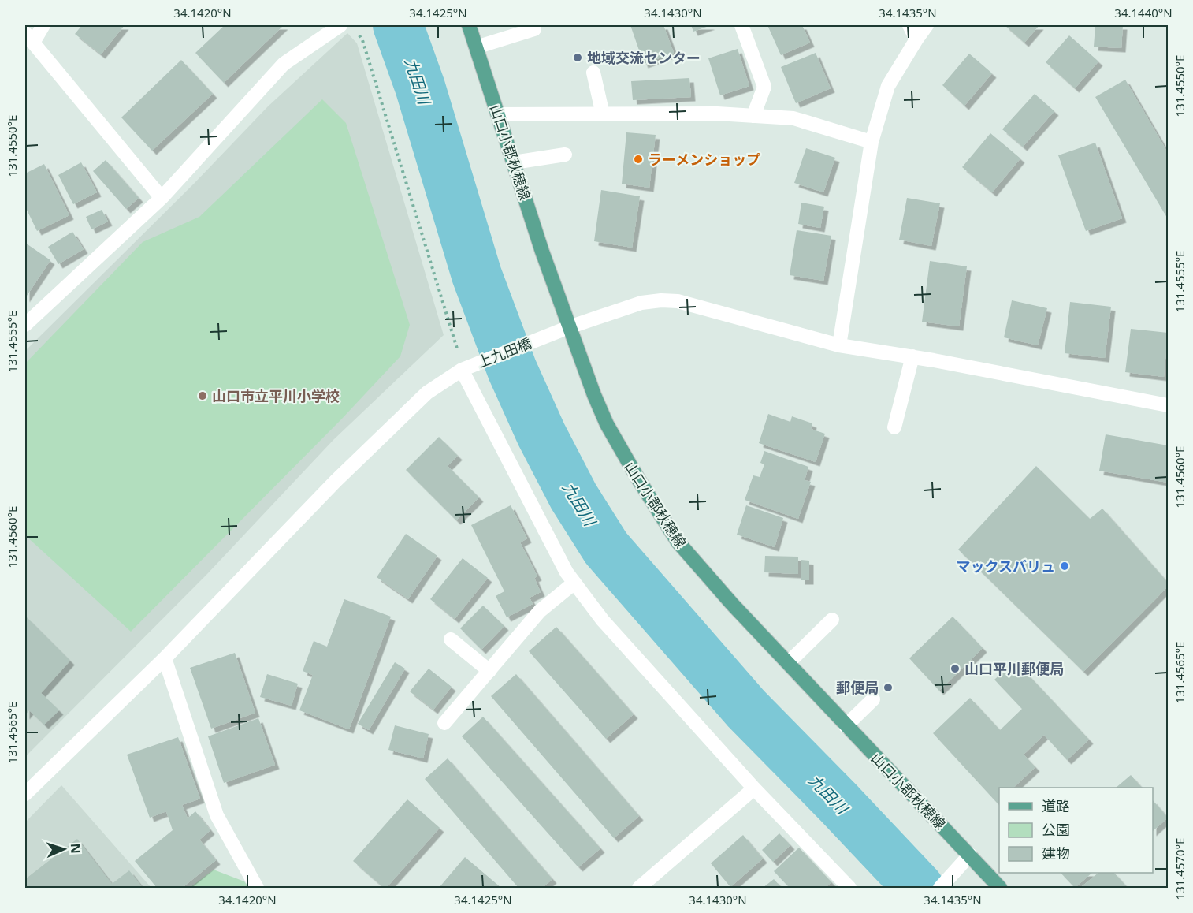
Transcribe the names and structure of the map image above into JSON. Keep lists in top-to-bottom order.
{
  "streets": {
    "main road": ["山口小郡秋穂線"],
    "street": ["上九田橋"]
  },
  "crossings": [
    ["山口小郡秋穂線", "上九田橋"]
  ],
  "water": ["九田川"],
  "places": [
    "地域交流センター",
    "ラーメンショップ",
    "山口市立平川小学校",
    "マックスバリュ",
    "山口平川郵便局",
    "郵便局"
  ],
  "legend": ["道路", "公園", "建物"],
  "north": "right",
  "coordinates": [
    "34.1420°N",
    "34.1425°N",
    "34.1430°N",
    "34.1435°N",
    "34.1440°N",
    "131.4550°E",
    "131.4555°E",
    "131.4560°E",
    "131.4565°E",
    "131.4570°E"
  ]
}
